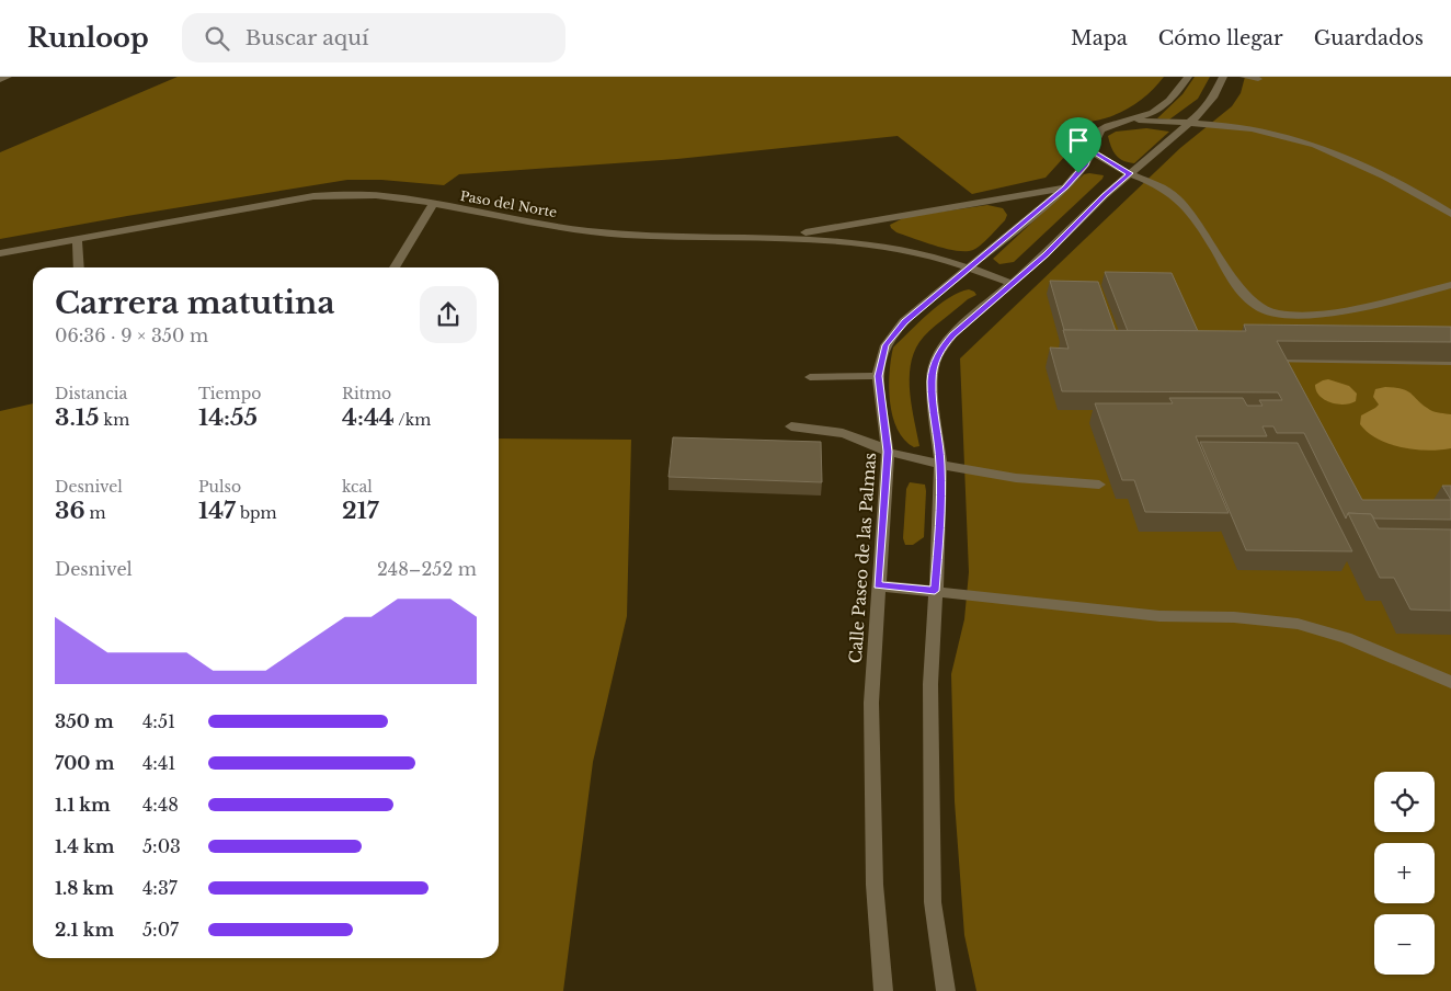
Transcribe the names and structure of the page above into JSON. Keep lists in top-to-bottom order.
{
  "streets": {
    "street": ["Paso del Norte", "Calle Paseo de las Palmas"]
  },
  "crossings": [
    ["Paso del Norte", "Calle Paseo de las Palmas"]
  ],
  "page": {
    "header": "Runloop",
    "search": "Buscar aquí",
    "nav": ["Mapa", "Cómo llegar", "Guardados"],
    "heading": ["Carrera matutina", "06:36 · 9 × 350 m"],
    "stats": [
      ["Distancia", "3.15 km"],
      ["Tiempo", "14:55"],
      ["Ritmo", "4:44 /km"],
      ["Desnivel", "36 m"],
      ["Pulso", "147 bpm"],
      ["kcal", "217"]
    ],
    "chart": ["Desnivel", "248–252 m"],
    "list": [
      {
        "name": "350 m",
        "note": "4:51"
      },
      {
        "name": "700 m",
        "note": "4:41"
      },
      {
        "name": "1.1 km",
        "note": "4:48"
      },
      {
        "name": "1.4 km",
        "note": "5:03"
      },
      {
        "name": "1.8 km",
        "note": "4:37"
      },
      {
        "name": "2.1 km",
        "note": "5:07"
      }
    ],
    "map_buttons": ["+", "−"]
  }
}
